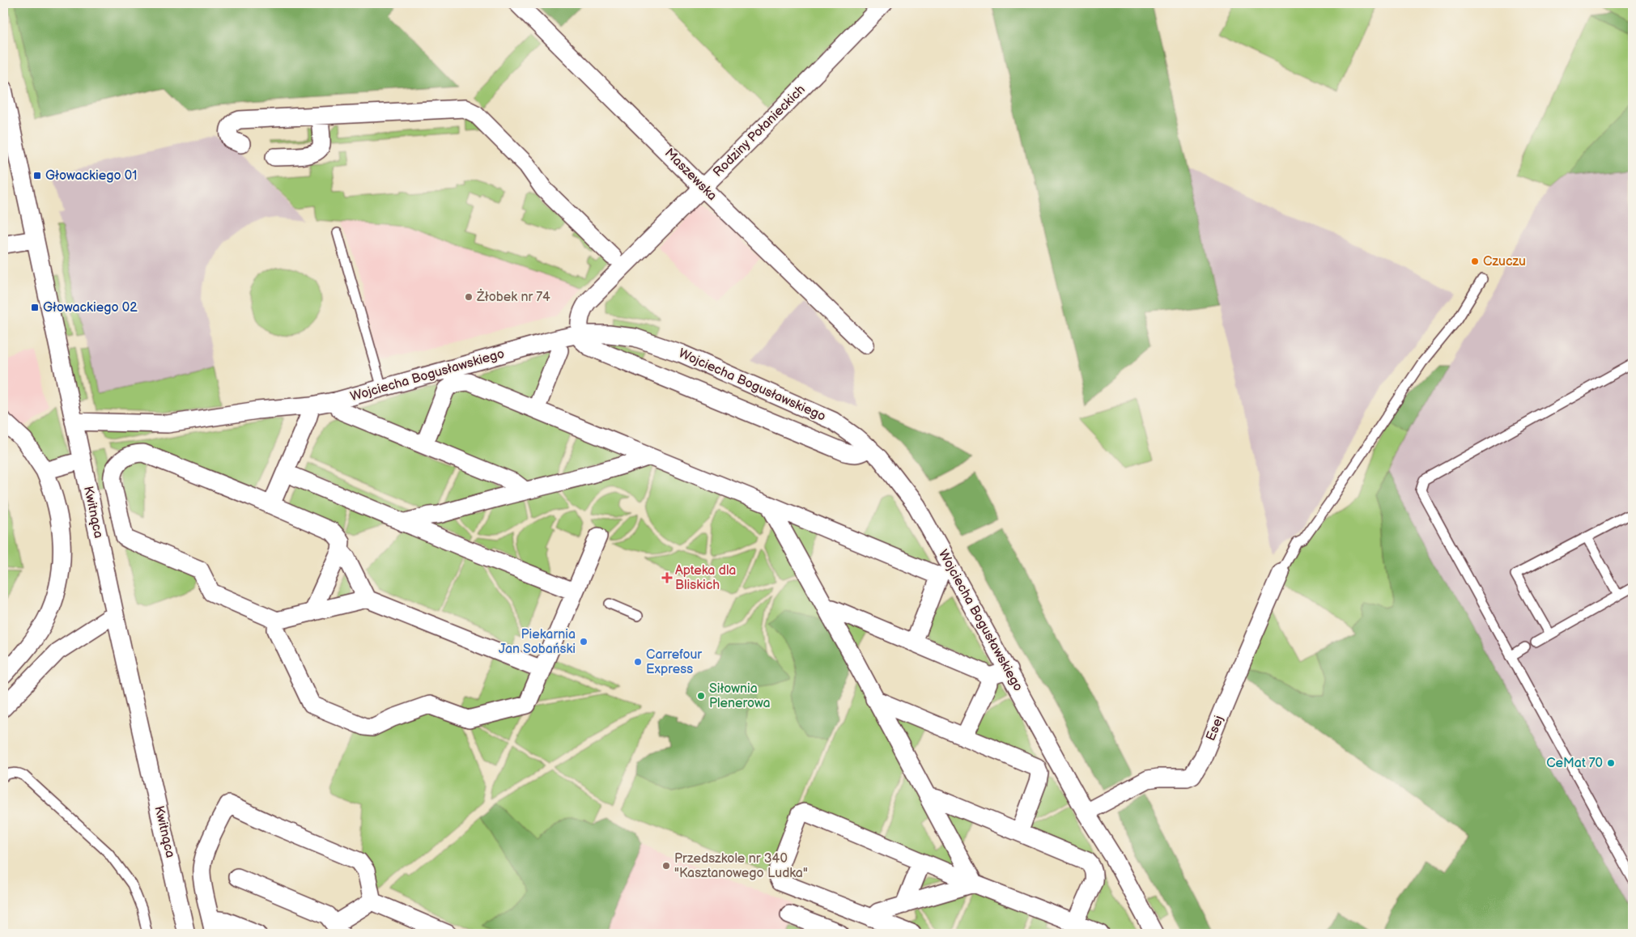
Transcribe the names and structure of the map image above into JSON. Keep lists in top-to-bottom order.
{
  "streets": {
    "street": [
      "Rodziny Połanieckich",
      "Maszewska",
      "Wojciecha Bogusławskiego",
      "Kwitnąca",
      "Esej"
    ]
  },
  "crossings": [
    ["Rodziny Połanieckich", "Maszewska"],
    ["Rodziny Połanieckich", "Wojciecha Bogusławskiego"],
    ["Wojciecha Bogusławskiego", "Kwitnąca"],
    ["Wojciecha Bogusławskiego", "Esej"]
  ],
  "places": {
    "transit": ["Głowackiego 01", "Głowackiego 02"],
    "other": [
      "Czuczu",
      "Żłobek nr 74",
      "Piekarnia Jan Sobański",
      "Carrefour Express",
      "Siłownia Plenerowa",
      "CeMat 70",
      "Przedszkole nr 340 \"Kasztanowego Ludka\""
    ],
    "health": ["Apteka dla Bliskich"]
  }
}
